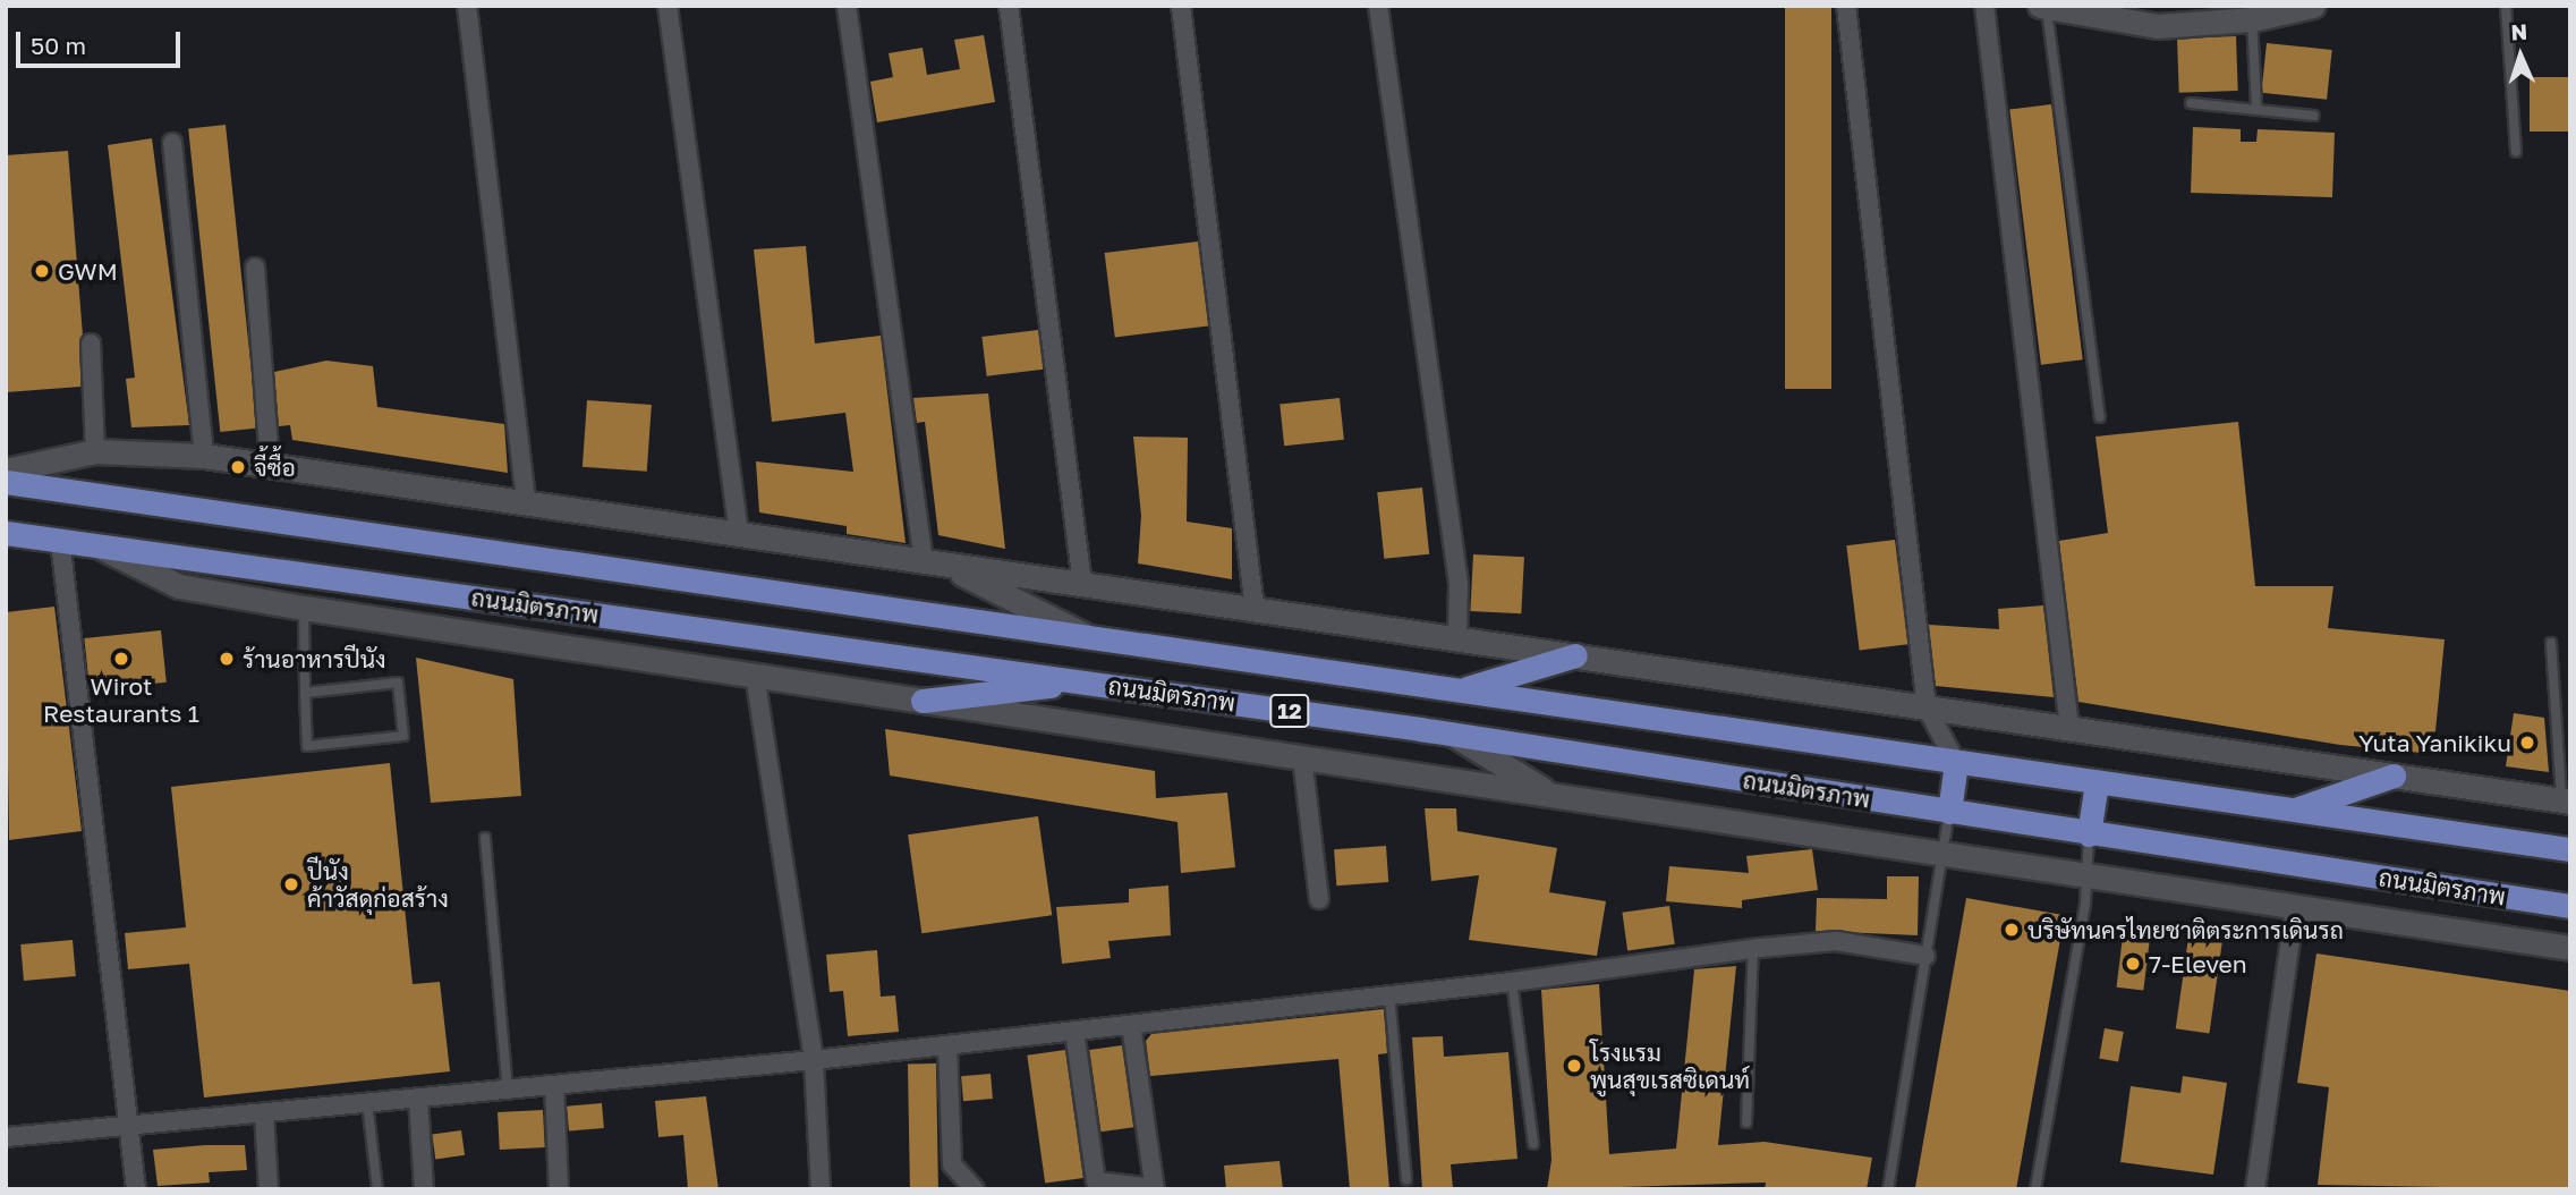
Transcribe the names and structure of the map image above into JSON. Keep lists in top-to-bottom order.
{
  "streets": {
    "main road": ["ถนนมิตรภาพ", "12"]
  },
  "places": [
    "GWM",
    "จี้ซื้อ",
    "Wirot Restaurants 1",
    "ร้านอาหารปีนัง",
    "Yuta Yanikiku",
    "ปีนัง ค้าวัสดุก่อสร้าง",
    "บริษัทนครไทยชาติตระการเดินรถ",
    "7-Eleven",
    "โรงแรม พูนสุขเรสซิเดนท์"
  ],
  "scale_bar": "50 m",
  "north": "top"
}
